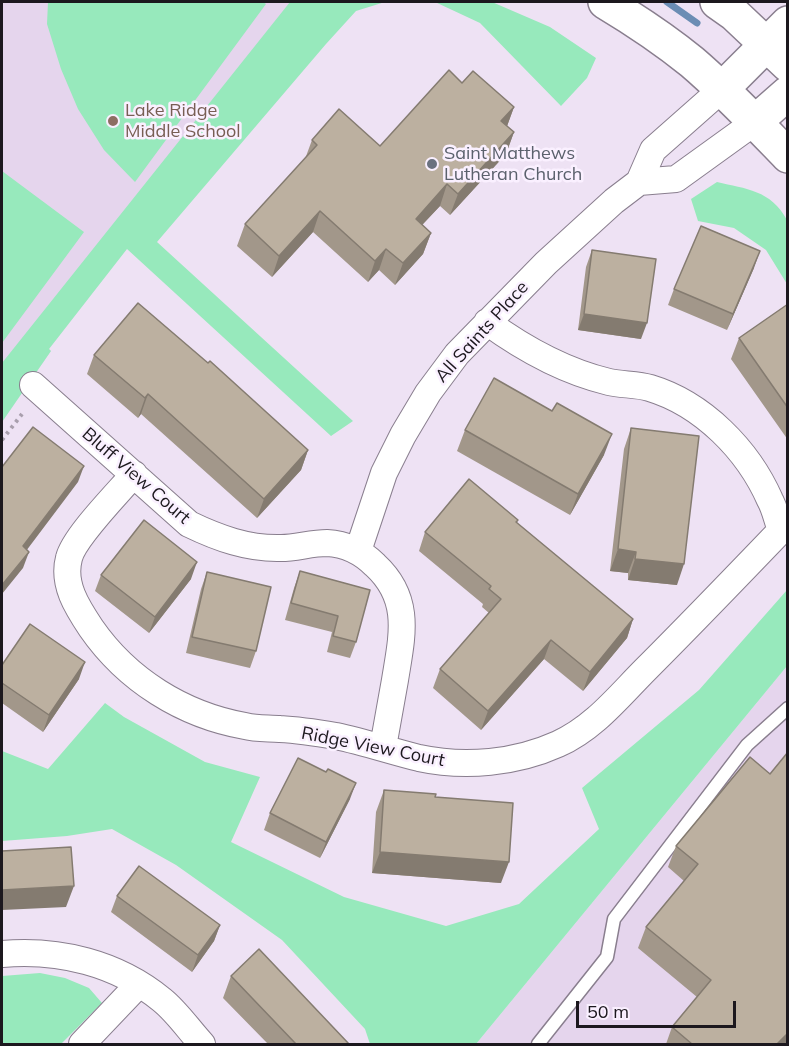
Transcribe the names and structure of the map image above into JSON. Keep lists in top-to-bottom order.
{
  "streets": {
    "street": ["All Saints Place", "Bluff View Court", "Ridge View Court"]
  },
  "crossings": [
    ["All Saints Place", "Bluff View Court"],
    ["All Saints Place", "Ridge View Court"],
    ["Bluff View Court", "Ridge View Court"]
  ],
  "places": ["Lake Ridge Middle School", "Saint Matthews Lutheran Church"],
  "scale_bar": "50 m"
}
